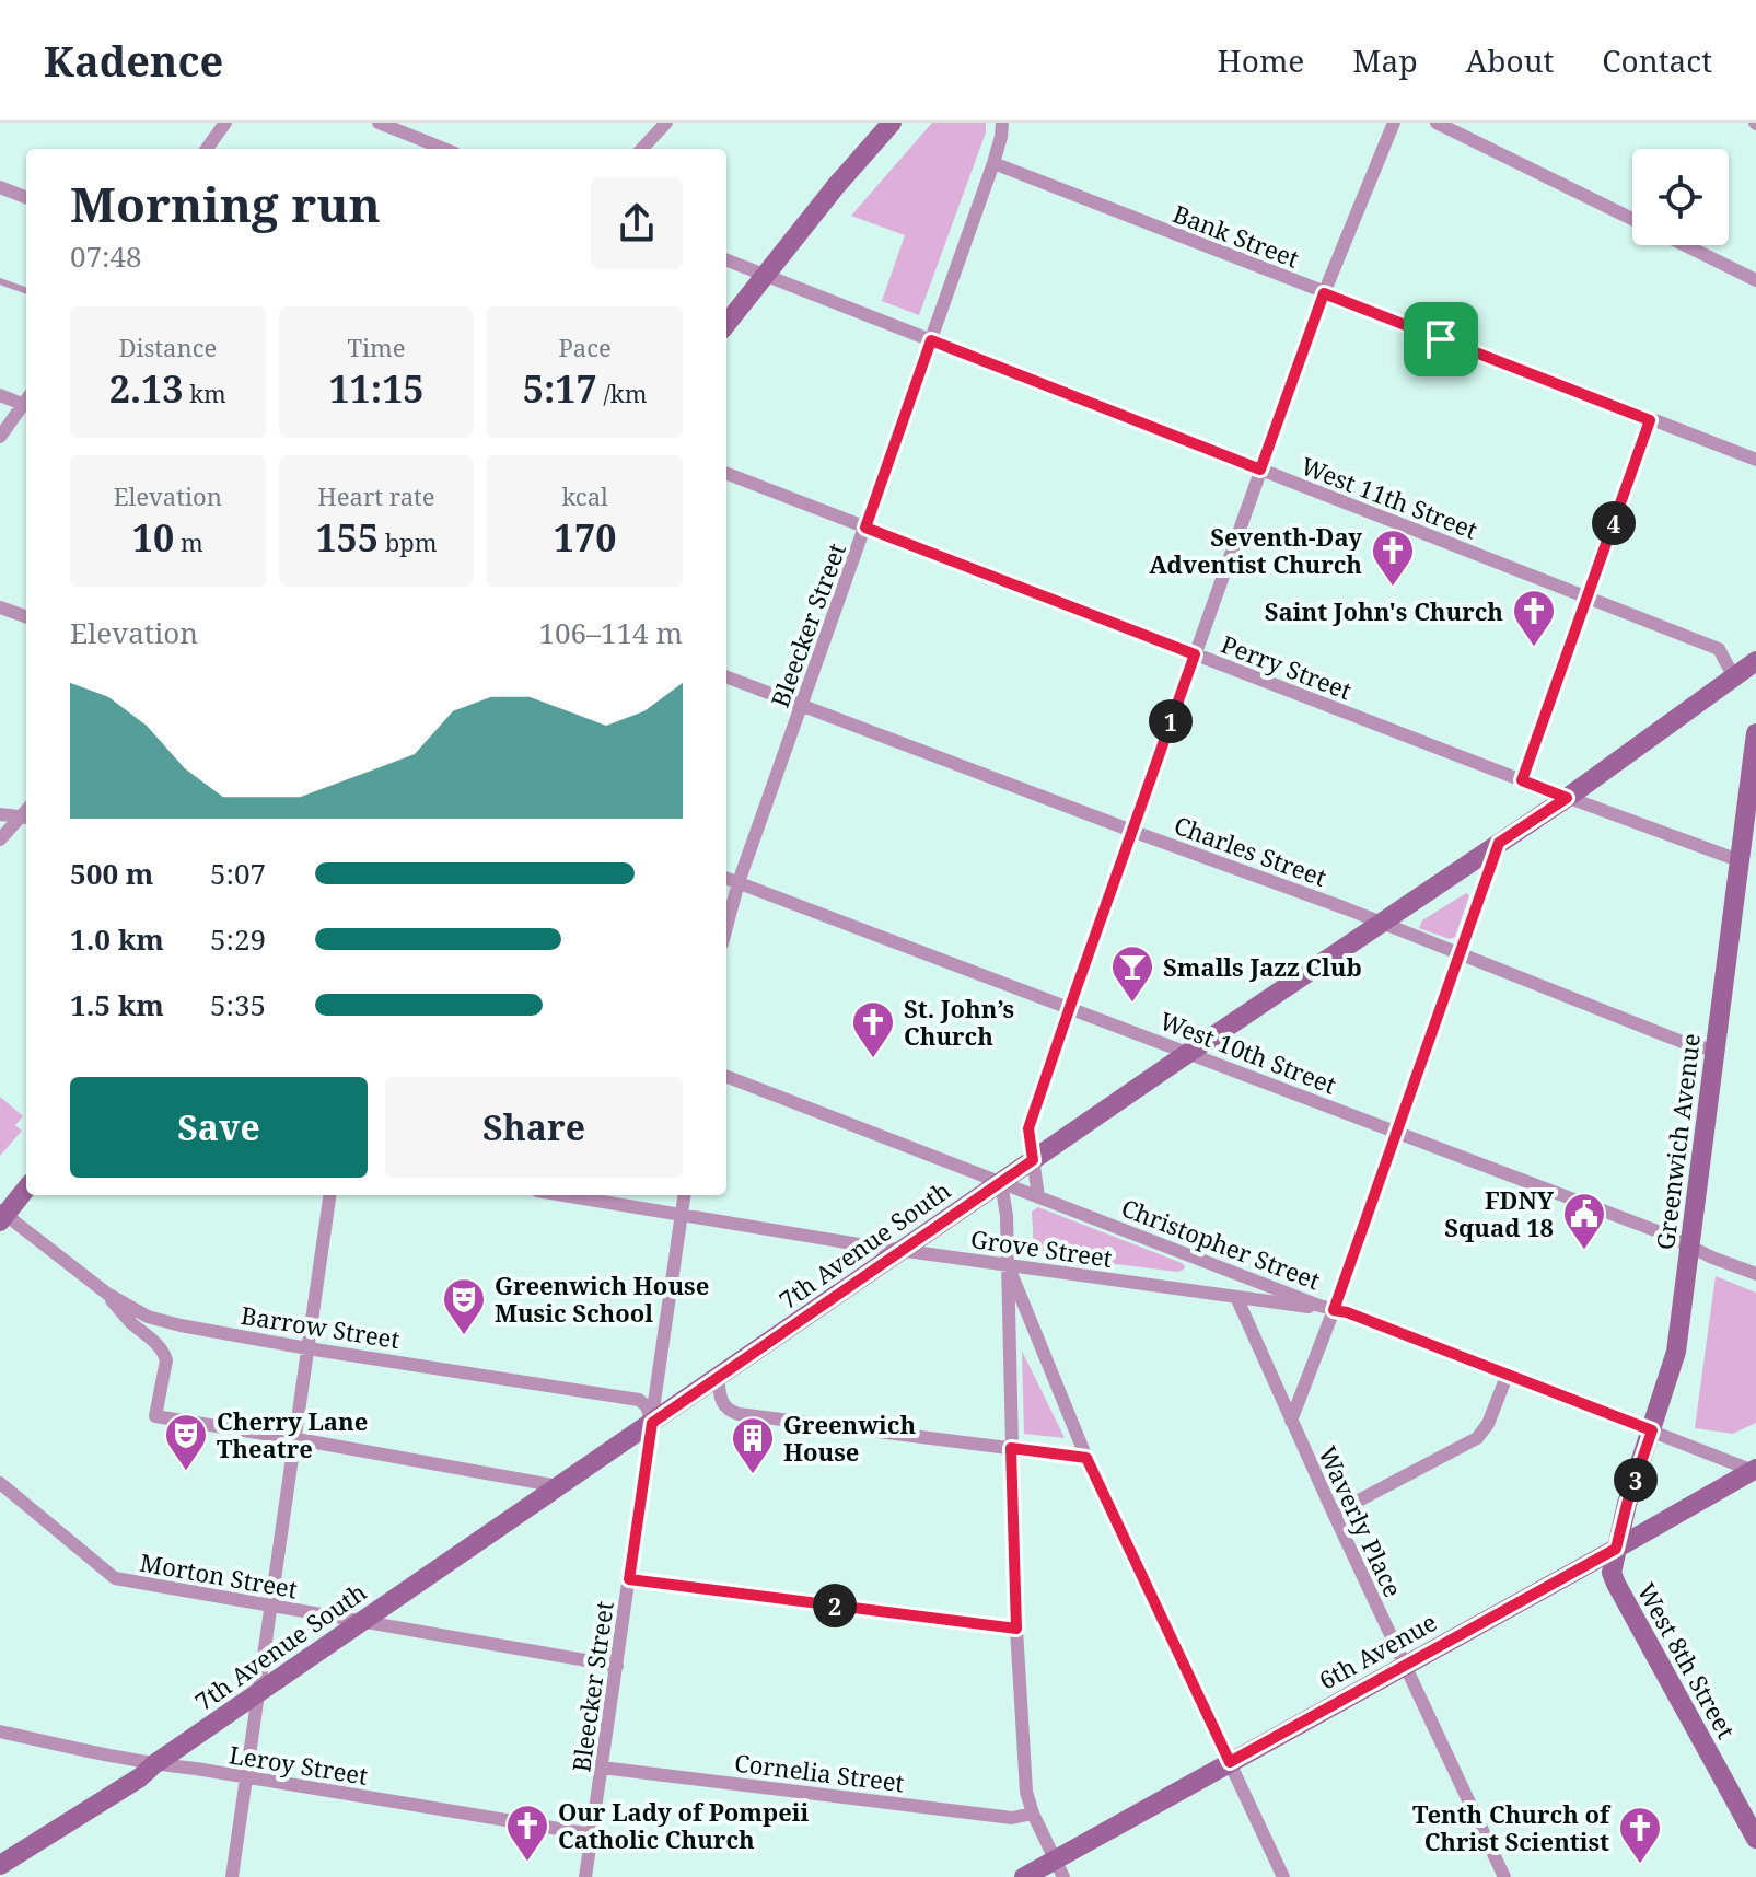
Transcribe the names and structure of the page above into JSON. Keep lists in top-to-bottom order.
{
  "streets": {
    "main road": [
      "Greenwich Avenue",
      "7th Avenue South",
      "6th Avenue",
      "West 8th Street"
    ],
    "street": [
      "Bank Street",
      "West 11th Street",
      "Bleecker Street",
      "Perry Street",
      "Charles Street",
      "West 10th Street",
      "Christopher Street",
      "Grove Street",
      "Barrow Street",
      "Waverly Place",
      "Morton Street",
      "Leroy Street",
      "Cornelia Street"
    ]
  },
  "crossings": [
    ["Bank Street", "Bleecker Street"],
    ["West 11th Street", "Bleecker Street"],
    ["West 11th Street", "7th Avenue South"],
    ["Bleecker Street", "Perry Street"],
    ["Bleecker Street", "Charles Street"],
    ["Bleecker Street", "West 10th Street"],
    ["Bleecker Street", "7th Avenue South"],
    ["Bleecker Street", "Grove Street"],
    ["Bleecker Street", "Barrow Street"],
    ["Bleecker Street", "Morton Street"],
    ["Bleecker Street", "Leroy Street"],
    ["Bleecker Street", "Cornelia Street"],
    ["Perry Street", "Greenwich Avenue"],
    ["Perry Street", "7th Avenue South"],
    ["Charles Street", "Greenwich Avenue"],
    ["Charles Street", "7th Avenue South"],
    ["West 10th Street", "Greenwich Avenue"],
    ["West 10th Street", "7th Avenue South"],
    ["Greenwich Avenue", "Christopher Street"],
    ["Greenwich Avenue", "6th Avenue"],
    ["Greenwich Avenue", "West 8th Street"],
    ["Christopher Street", "7th Avenue South"],
    ["Christopher Street", "Grove Street"],
    ["Christopher Street", "6th Avenue"],
    ["7th Avenue South", "Grove Street"],
    ["7th Avenue South", "Barrow Street"],
    ["7th Avenue South", "Morton Street"],
    ["7th Avenue South", "Leroy Street"],
    ["Grove Street", "Waverly Place"],
    ["Waverly Place", "6th Avenue"],
    ["6th Avenue", "West 8th Street"]
  ],
  "places": {
    "church": [
      "Seventh-Day Adventist Church",
      "Saint John's Church",
      "St. John’s Church",
      "Our Lady of Pompeii Catholic Church",
      "Tenth Church of Christ Scientist"
    ],
    "bar": ["Smalls Jazz Club"],
    "public building": ["FDNY Squad 18"],
    "theatre": ["Greenwich House Music School", "Cherry Lane Theatre"],
    "building": ["Greenwich House"]
  },
  "page": {
    "header": "Kadence",
    "nav": [
      "Home",
      "Map",
      "About",
      "Contact"
    ],
    "heading": ["Morning run", "07:48"],
    "stats": [
      ["Distance", "2.13 km"],
      ["Time", "11:15"],
      ["Pace", "5:17 /km"],
      ["Elevation", "10 m"],
      ["Heart rate", "155 bpm"],
      ["kcal", "170"]
    ],
    "pins": [
      "4",
      "1",
      "3",
      "2"
    ],
    "chart": ["Elevation", "106–114 m"],
    "list": [
      {
        "name": "500 m",
        "note": "5:07"
      },
      {
        "name": "1.0 km",
        "note": "5:29"
      },
      {
        "name": "1.5 km",
        "note": "5:35"
      }
    ],
    "buttons": ["Save", "Share"]
  }
}
